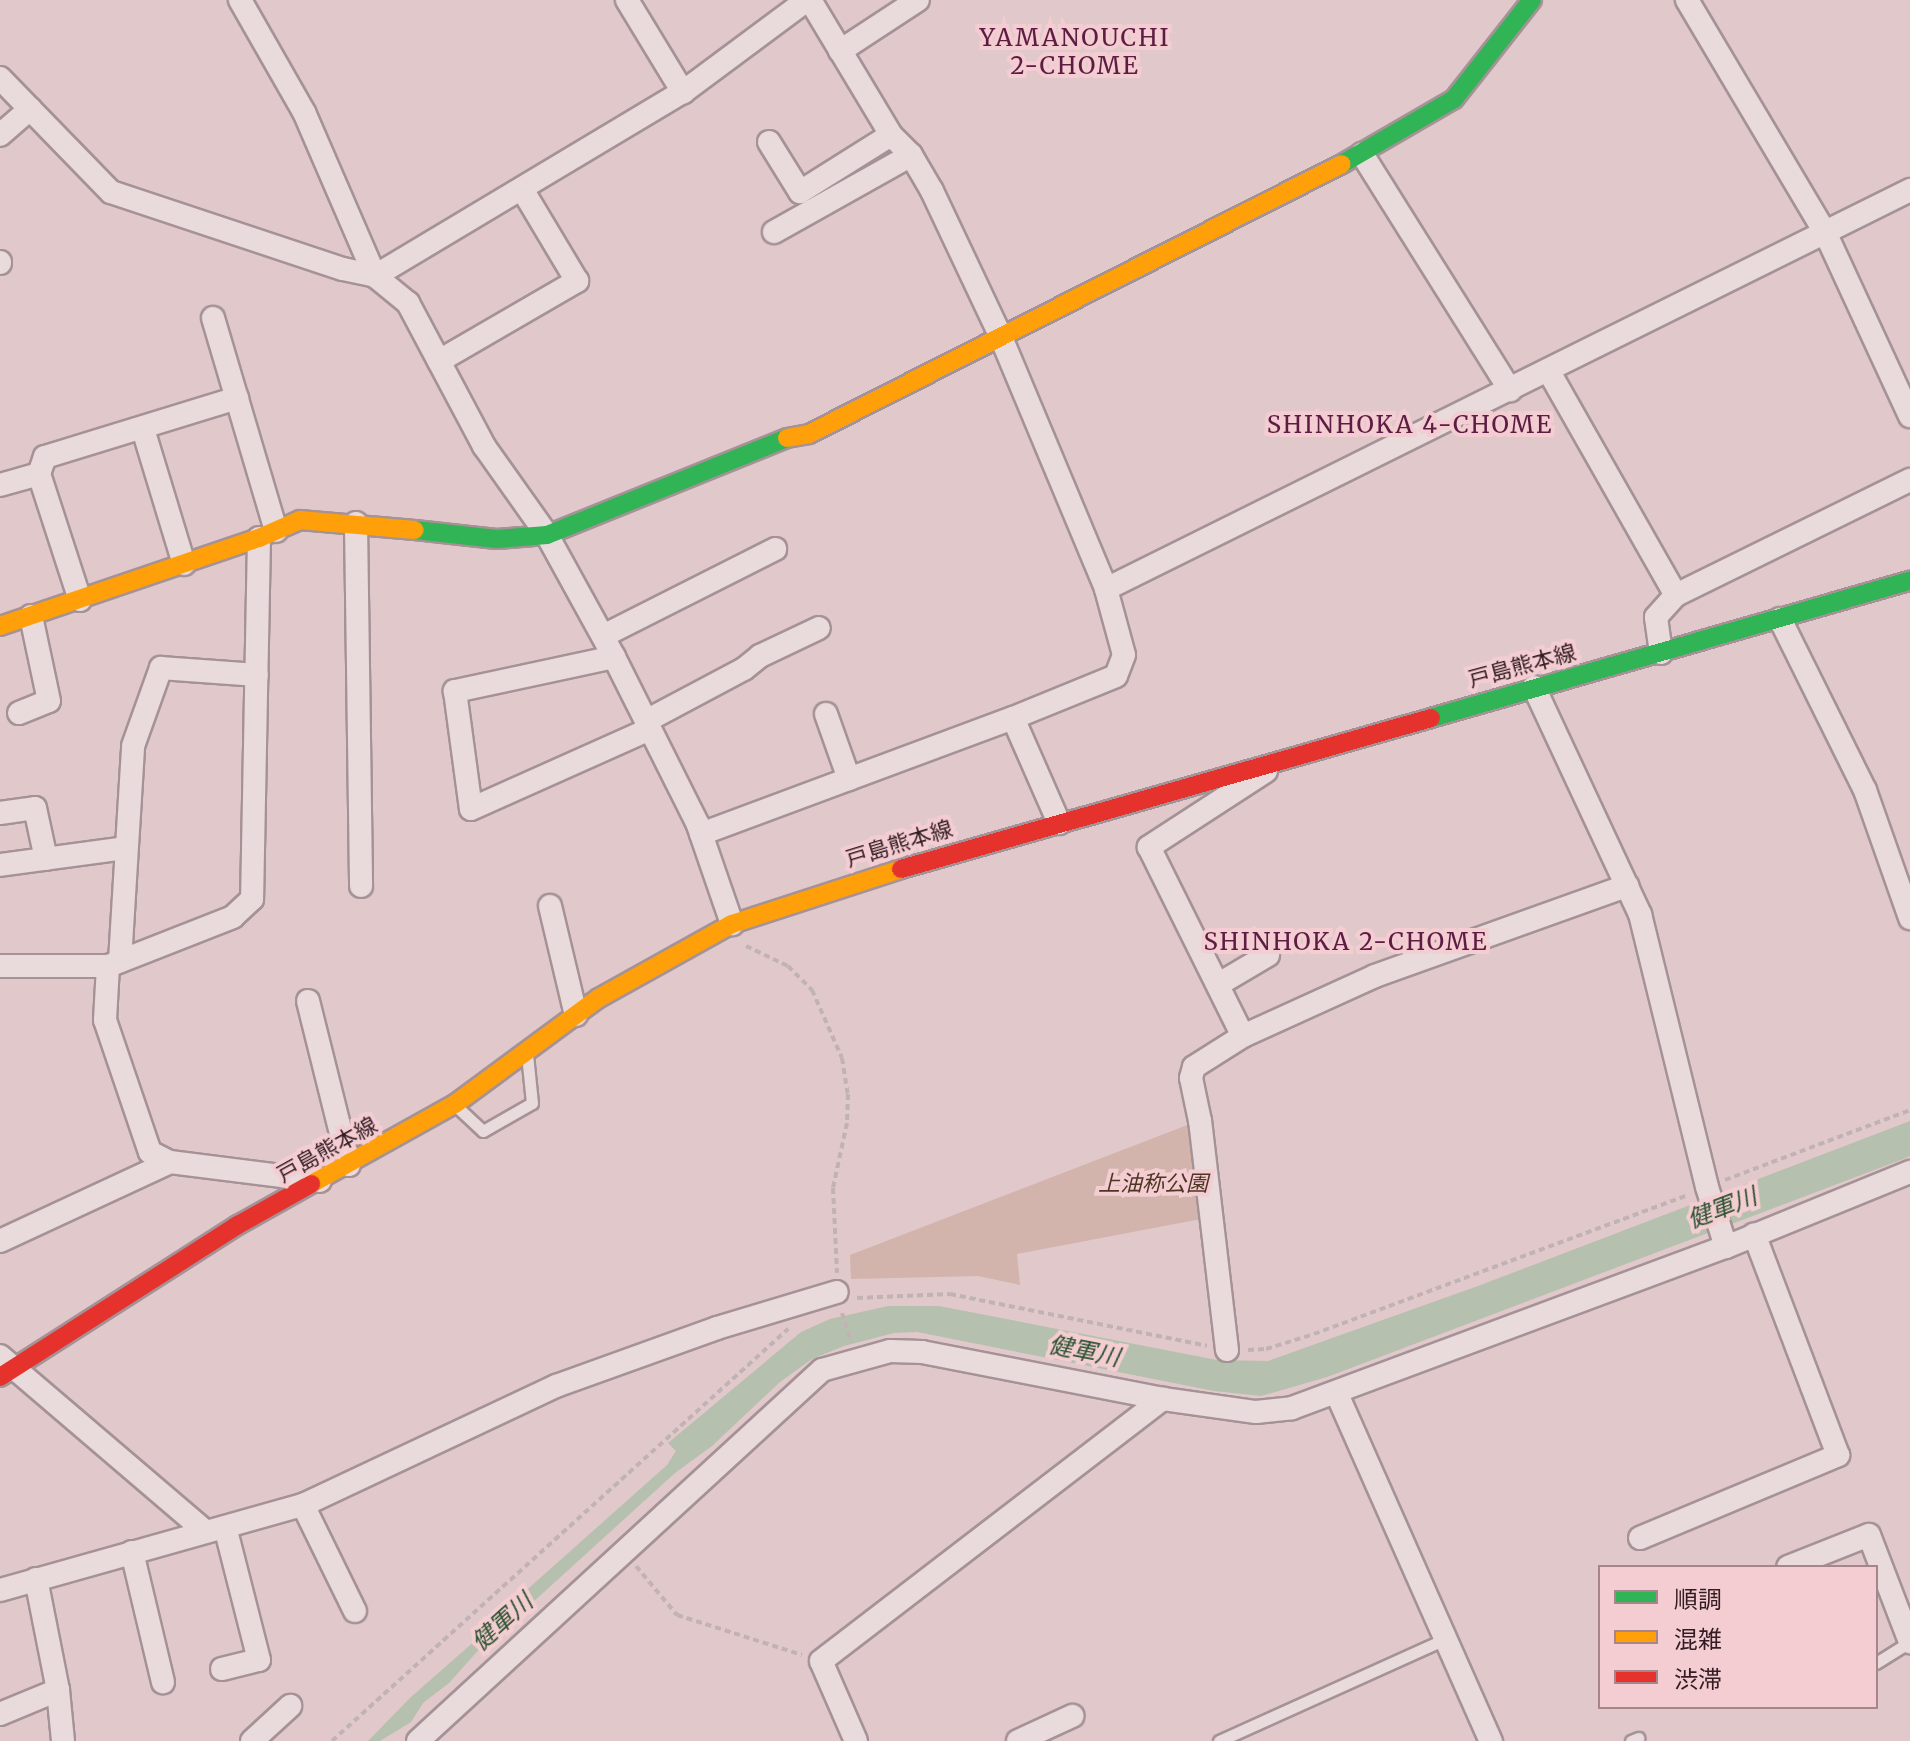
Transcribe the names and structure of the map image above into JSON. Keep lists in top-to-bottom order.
{
  "streets": {
    "main road": ["戸島熊本線"]
  },
  "districts": ["YAMANOUCHI 2-CHOME", "SHINHOKA 4-CHOME", "SHINHOKA 2-CHOME"],
  "water": ["健軍川"],
  "parks": ["上油称公園"],
  "legend": ["順調", "混雑", "渋滞"]
}
